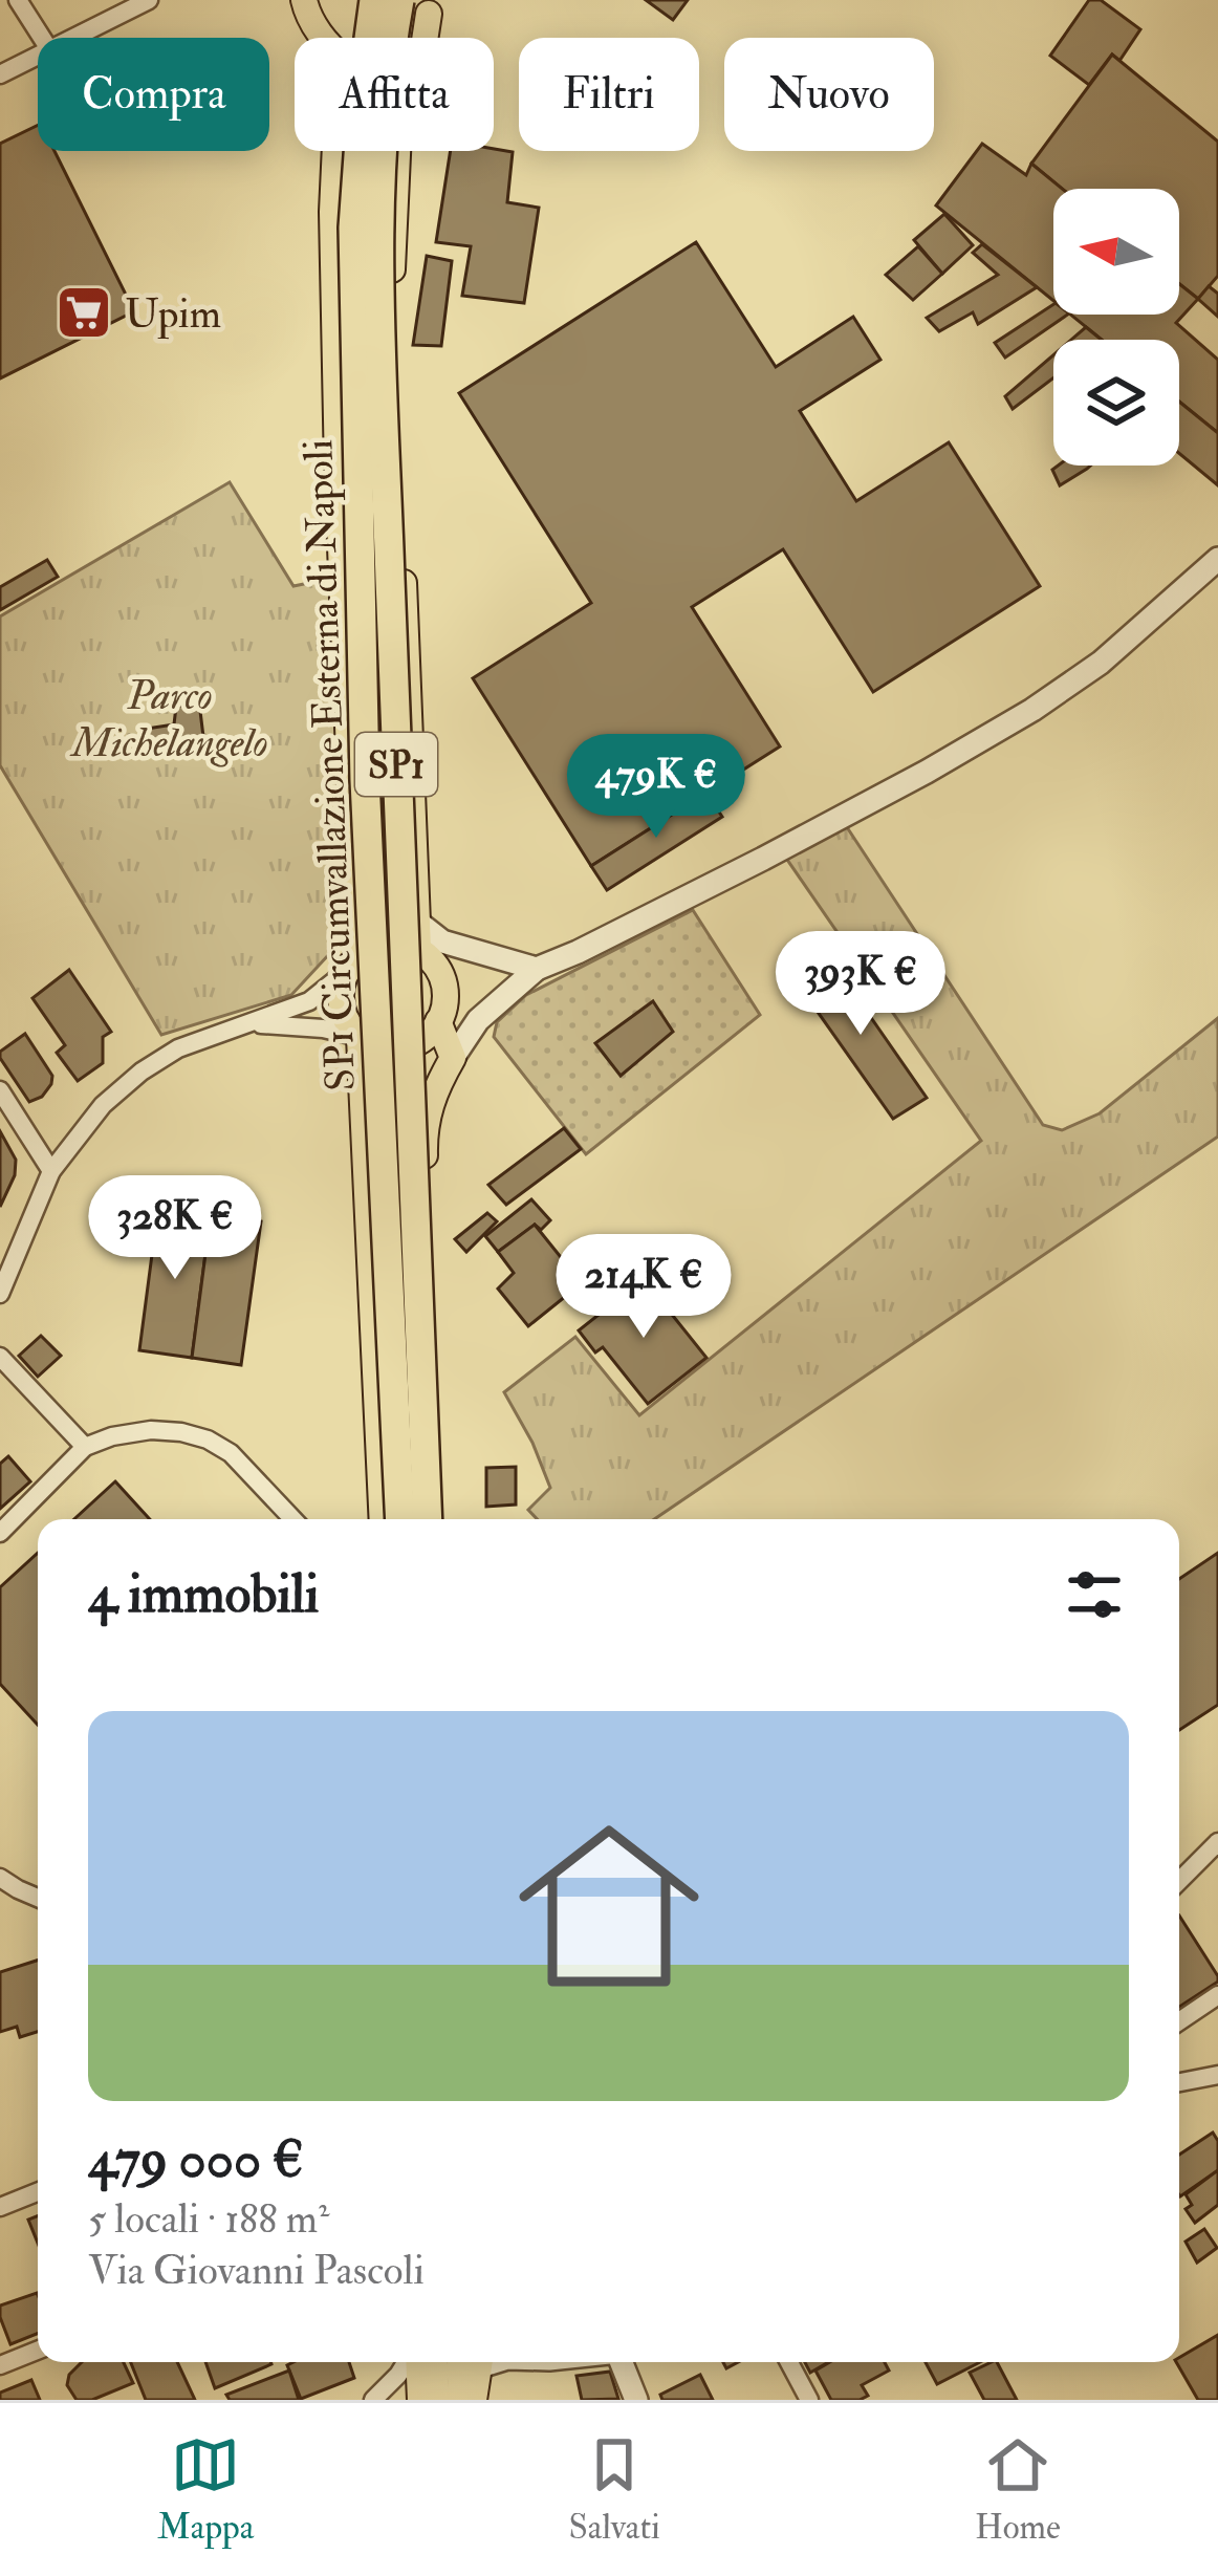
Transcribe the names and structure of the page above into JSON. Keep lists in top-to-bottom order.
{
  "streets": {
    "highway": ["SP1", "SP1 Circumvallazione Esterna di Napoli"]
  },
  "parks": ["Parco Michelangelo"],
  "places": {
    "supermarket": ["Upim"]
  },
  "north": "left",
  "page": {
    "chip": [
      "Compra",
      "Affitta",
      "Filtri",
      "Nuovo"
    ],
    "price": [
      "479K €",
      "393K €",
      "328K €",
      "214K €"
    ],
    "heading": "4 immobili",
    "list": [
      {
        "name": "479 000 €",
        "note": "5 locali · 188 m² · Via Giovanni Pascoli"
      }
    ],
    "tabs": ["Mappa", "Salvati", "Home"]
  }
}
